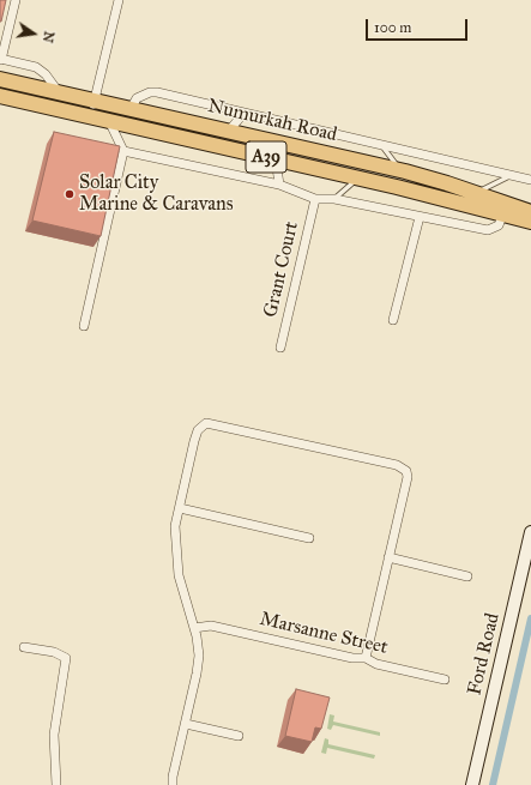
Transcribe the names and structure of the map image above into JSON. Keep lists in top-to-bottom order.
{
  "streets": {
    "highway": ["Numurkah Road", "A39"],
    "street": ["Grant Court", "Marsanne Street", "Ford Road"]
  },
  "places": ["Solar City Marine & Caravans"],
  "scale_bar": "100 m",
  "north": "right"
}
